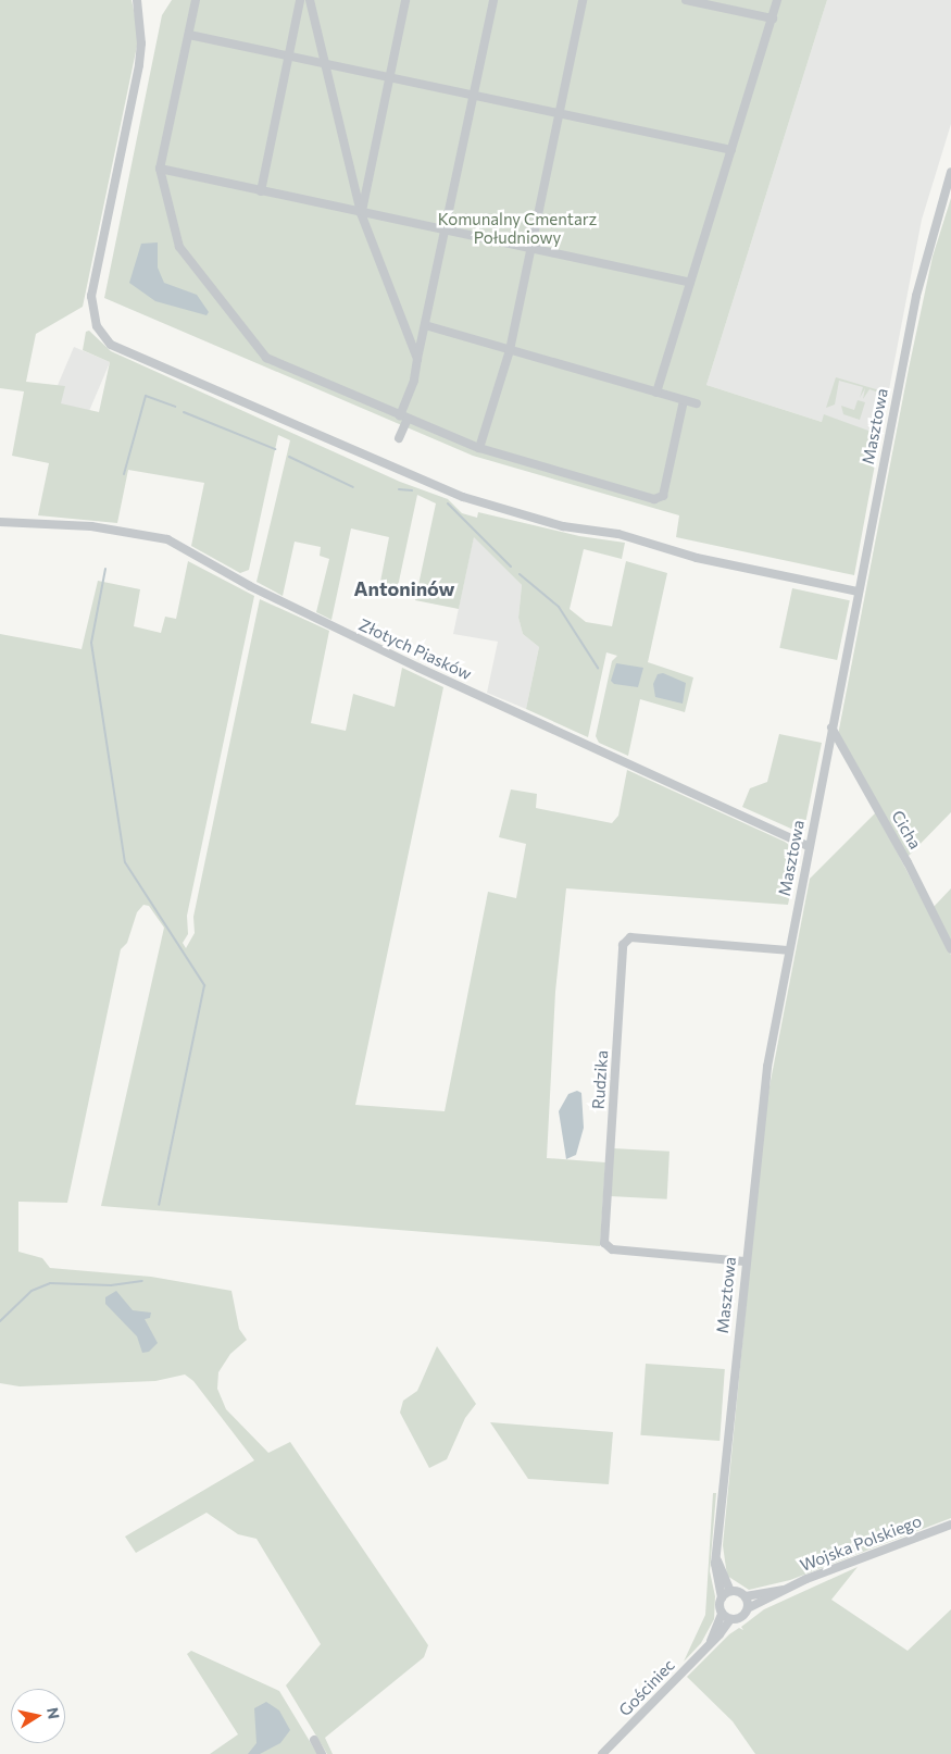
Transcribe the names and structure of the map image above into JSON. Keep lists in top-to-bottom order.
{
  "streets": {
    "street": [
      "Masztowa",
      "Złotych Piasków",
      "Cicha",
      "Rudzika",
      "Wojska Polskiego",
      "Gościniec"
    ]
  },
  "crossings": [
    ["Masztowa", "Złotych Piasków"],
    ["Masztowa", "Cicha"],
    ["Masztowa", "Rudzika"],
    ["Masztowa", "Wojska Polskiego"],
    ["Masztowa", "Gościniec"],
    ["Wojska Polskiego", "Gościniec"]
  ],
  "districts": ["Antoninów"],
  "parks": ["Komunalny Cmentarz Południowy"],
  "north": "right"
}
